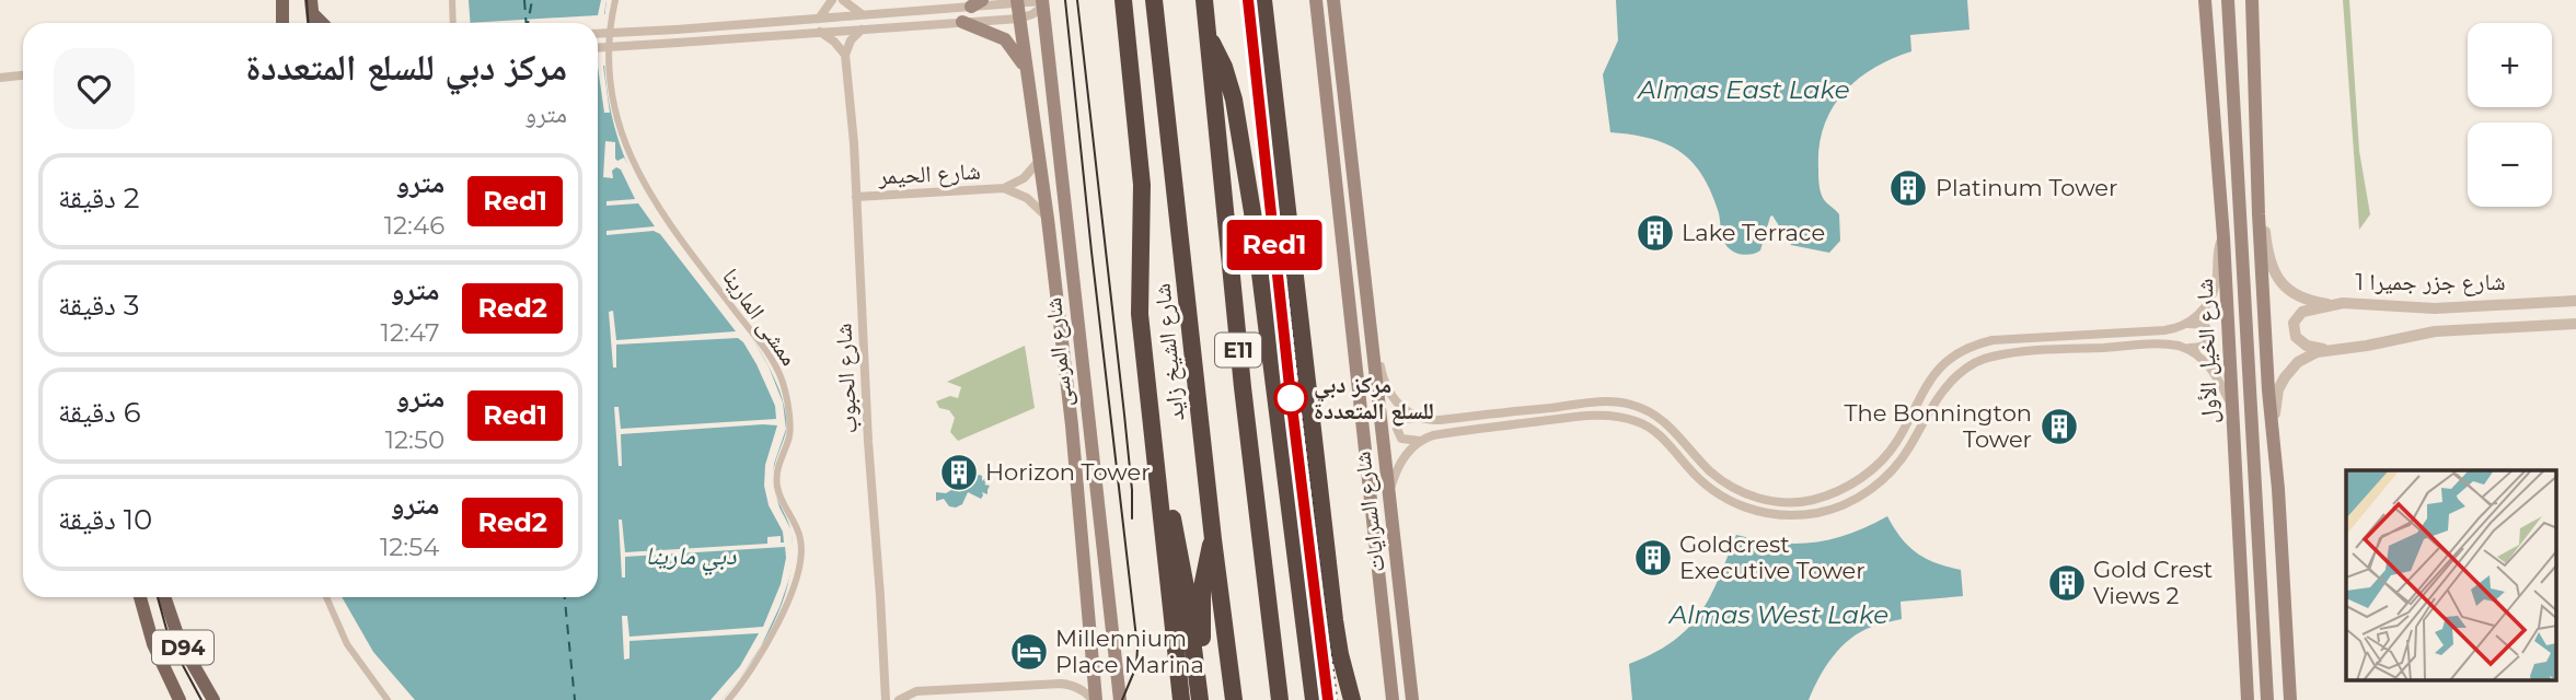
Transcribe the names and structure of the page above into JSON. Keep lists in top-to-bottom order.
{
  "streets": {
    "highway": ["E11", "شارع الشيخ زايد"],
    "main road": [
      "شارع الخيل الأول",
      "شارع المرسى",
      "شارع السرايات",
      "D94"
    ],
    "street": [
      "شارع الحيمر",
      "شارع جزر جميرا 1",
      "ممشى المارينا",
      "شارع الحبوب"
    ]
  },
  "crossings": [
    ["شارع الحيمر", "شارع المرسى"],
    ["شارع الحيمر", "شارع الحبوب"],
    ["شارع المرسى", "شارع الحبوب"]
  ],
  "water": ["Almas East Lake", "دبي مارينا", "Almas West Lake"],
  "places": {
    "building": [
      "Platinum Tower",
      "Lake Terrace",
      "The Bonnington Tower",
      "Horizon Tower",
      "Goldcrest Executive Tower",
      "Gold Crest Views 2"
    ],
    "other": ["مركز دبي للسلع المتعددة"],
    "hotel": ["Millennium Place Marina"]
  },
  "lines": ["metro line Red1"],
  "page": {
    "on_map": "Red1",
    "map_buttons": ["+", "−"],
    "heading": ["مركز دبي للسلع المتعددة", "مترو"],
    "list": [
      {
        "mark": "Red1",
        "name": "مترو",
        "note": "12:46",
        "value": "2 دقيقة"
      },
      {
        "mark": "Red2",
        "name": "مترو",
        "note": "12:47",
        "value": "3 دقيقة"
      },
      {
        "mark": "Red1",
        "name": "مترو",
        "note": "12:50",
        "value": "6 دقيقة"
      },
      {
        "mark": "Red2",
        "name": "مترو",
        "note": "12:54",
        "value": "10 دقيقة"
      }
    ]
  }
}
